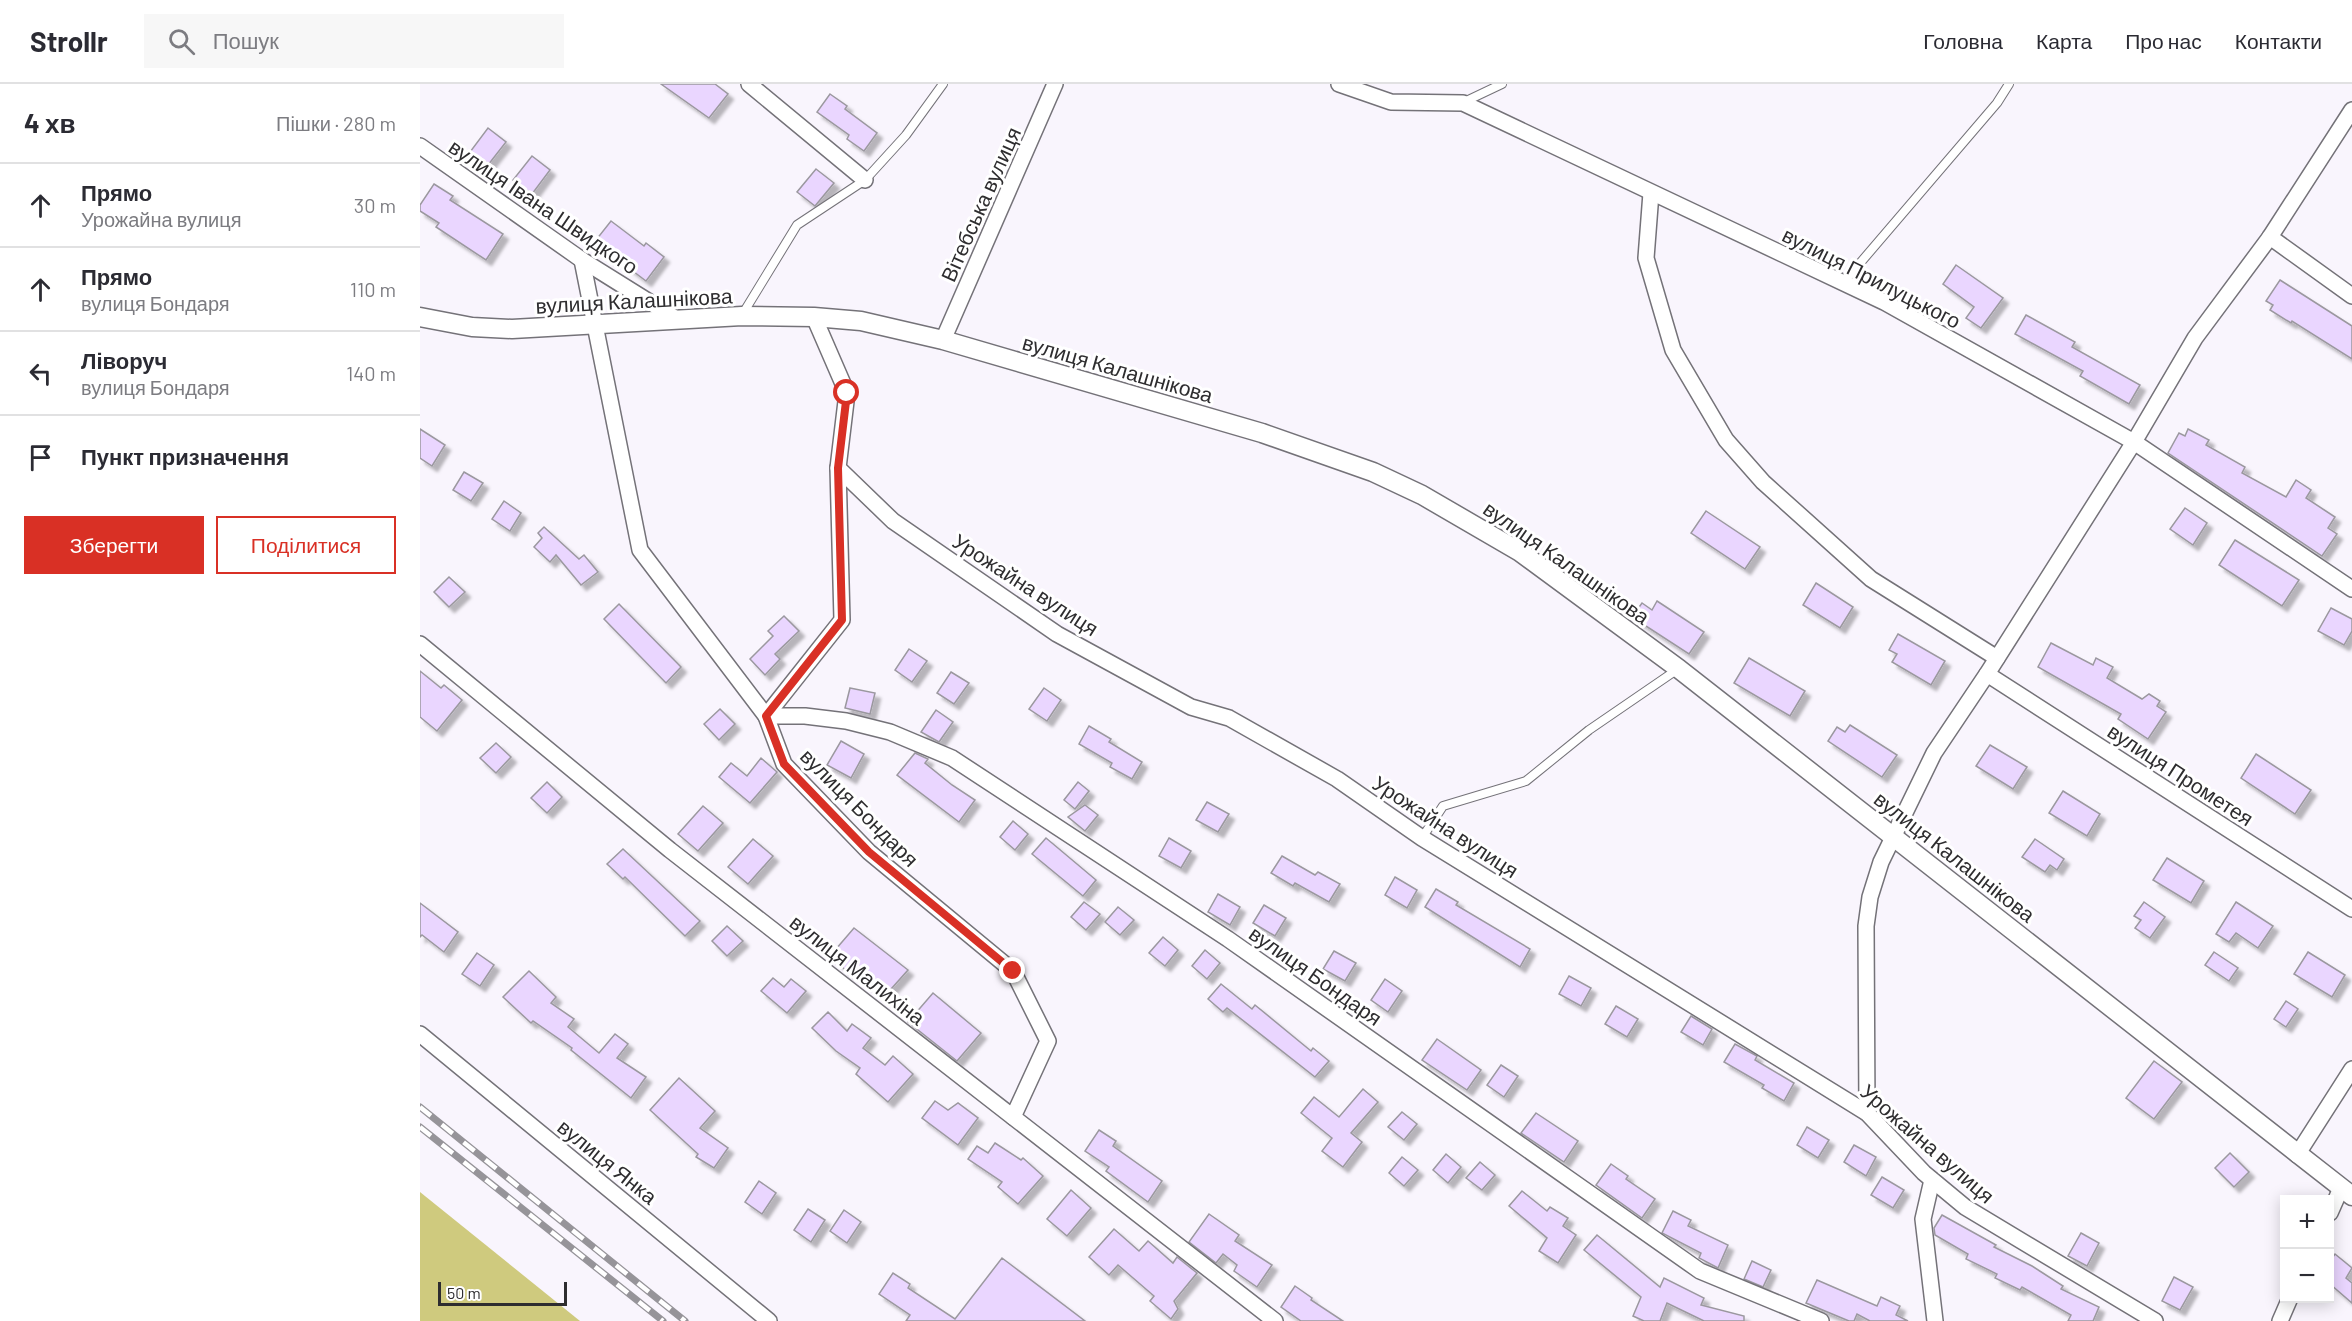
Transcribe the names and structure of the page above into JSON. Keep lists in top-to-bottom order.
{
  "streets": {
    "street": [
      "Вітебська вулиця",
      "вулиця Івана Швидкого",
      "вулиця Прилуцького",
      "вулиця Калашнікова",
      "Урожайна вулиця",
      "вулиця Прометея",
      "вулиця Бондаря",
      "вулиця Малихіна",
      "вулиця Янка"
    ]
  },
  "crossings": [
    ["Вітебська вулиця", "вулиця Калашнікова"],
    ["вулиця Івана Швидкого", "вулиця Калашнікова"],
    ["вулиця Івана Швидкого", "вулиця Бондаря"],
    ["вулиця Калашнікова", "вулиця Бондаря"],
    ["вулиця Бондаря", "вулиця Малихіна"]
  ],
  "scale_bar": "50 m",
  "page": {
    "header": "Strollr",
    "search": "Пошук",
    "nav": [
      "Головна",
      "Карта",
      "Про нас",
      "Контакти"
    ],
    "heading": ["4 хв", "Пішки · 280 m"],
    "list": [
      ["Прямо", "Урожайна вулиця", "30 m"],
      ["Прямо", "вулиця Бондаря", "110 m"],
      ["Ліворуч", "вулиця Бондаря", "140 m"],
      "Пункт призначення"
    ],
    "buttons": ["Зберегти", "Поділитися"],
    "map_buttons": ["+", "−"],
    "scale": "50 m"
  }
}
